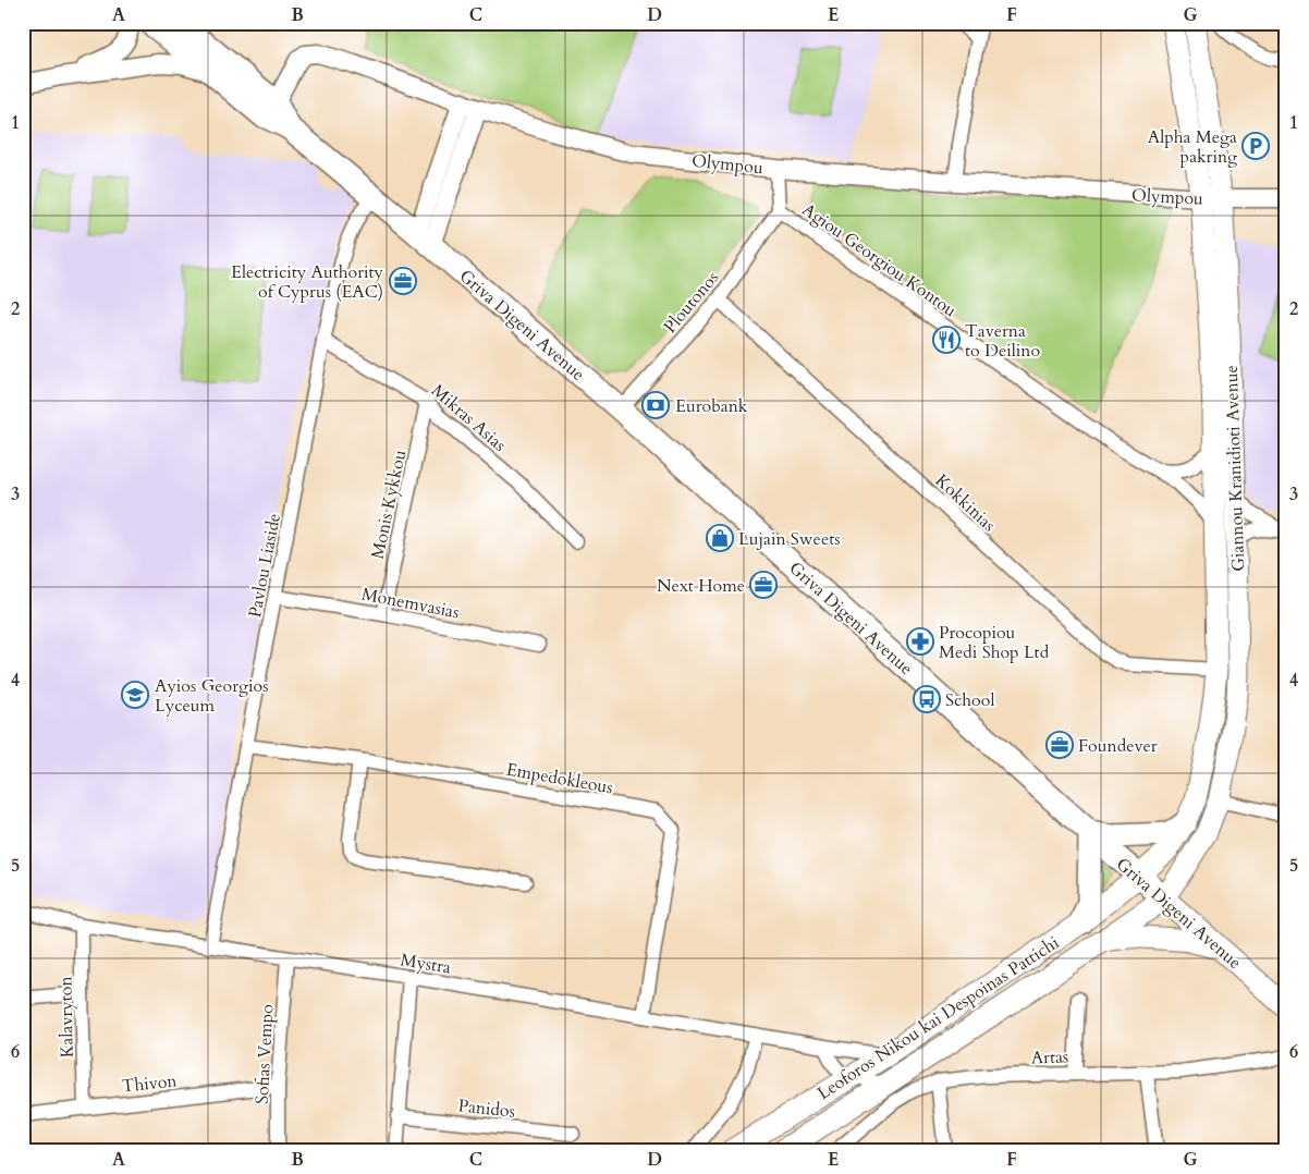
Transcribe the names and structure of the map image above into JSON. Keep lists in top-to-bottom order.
{
  "streets": {
    "highway": ["Griva Digeni Avenue"],
    "main road": ["Giannou Kranidioti Avenue", "Leoforos Nikou kai Despoinas Pattichi"],
    "street": [
      "Olympou",
      "Agiou Georgiou Kontou",
      "Ploutonos",
      "Mikras Asias",
      "Kokkinias",
      "Monis Kykkou",
      "Pavlou Liaside",
      "Monemvasias",
      "Empedokleous",
      "Mystra",
      "Kalavryton",
      "Sofias Vempo",
      "Artas",
      "Thivon",
      "Panidos"
    ]
  },
  "crossings": [
    ["Olympou", "Agiou Georgiou Kontou"],
    ["Olympou", "Griva Digeni Avenue"],
    ["Olympou", "Giannou Kranidioti Avenue"],
    ["Agiou Georgiou Kontou", "Ploutonos"],
    ["Agiou Georgiou Kontou", "Giannou Kranidioti Avenue"],
    ["Ploutonos", "Griva Digeni Avenue"],
    ["Ploutonos", "Kokkinias"],
    ["Griva Digeni Avenue", "Giannou Kranidioti Avenue"],
    ["Griva Digeni Avenue", "Pavlou Liaside"],
    ["Griva Digeni Avenue", "Leoforos Nikou kai Despoinas Pattichi"],
    ["Mikras Asias", "Monis Kykkou"],
    ["Mikras Asias", "Pavlou Liaside"],
    ["Giannou Kranidioti Avenue", "Kokkinias"],
    ["Giannou Kranidioti Avenue", "Leoforos Nikou kai Despoinas Pattichi"],
    ["Monis Kykkou", "Monemvasias"],
    ["Pavlou Liaside", "Monemvasias"],
    ["Pavlou Liaside", "Empedokleous"],
    ["Pavlou Liaside", "Mystra"],
    ["Empedokleous", "Mystra"],
    ["Mystra", "Kalavryton"],
    ["Mystra", "Leoforos Nikou kai Despoinas Pattichi"],
    ["Mystra", "Sofias Vempo"],
    ["Kalavryton", "Thivon"],
    ["Sofias Vempo", "Thivon"]
  ],
  "places": {
    "parking": ["Alpha Mega pakring"],
    "office": ["Electricity Authority of Cyprus (EAC)", "Next Home", "Foundever"],
    "restaurant": ["Taverna to Deilino"],
    "bank": ["Eurobank"],
    "shop": ["Lujain Sweets"],
    "pharmacy": ["Procopiou Medi Shop Ltd"],
    "school or university": ["Ayios Georgios Lyceum"],
    "bus stop": ["School"]
  },
  "grid": {
    "columns": [
      "A",
      "B",
      "C",
      "D",
      "E",
      "F",
      "G"
    ],
    "rows": [
      "1",
      "2",
      "3",
      "4",
      "5",
      "6"
    ]
  }
}
